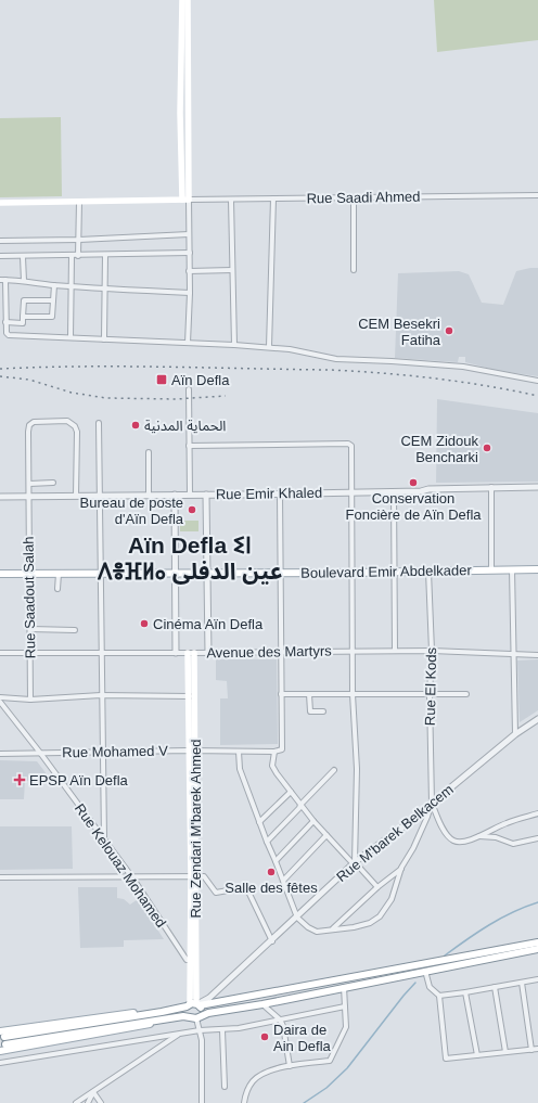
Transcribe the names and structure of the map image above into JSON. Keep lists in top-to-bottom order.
{
  "streets": {
    "main road": ["Boulevard Emir Abdelkader"],
    "street": [
      "Rue Saadi Ahmed",
      "Rue Emir Khaled",
      "Rue Saadout Salah",
      "Avenue des Martyrs",
      "Rue El Kods",
      "Rue Mohamed V",
      "Rue M'barek Belkacem",
      "Rue Kelouaz Mohamed"
    ]
  },
  "crossings": [
    ["Rue Emir Khaled", "Rue Saadout Salah"],
    ["Boulevard Emir Abdelkader", "Rue Saadout Salah"],
    ["Boulevard Emir Abdelkader", "Rue El Kods"],
    ["Rue Saadout Salah", "Avenue des Martyrs"],
    ["Avenue des Martyrs", "Rue El Kods"],
    ["Rue El Kods", "Rue M'barek Belkacem"],
    ["Rue Mohamed V", "Rue Kelouaz Mohamed"]
  ],
  "districts": ["Aïn Defla ⵉⵏ ⴷⴻⴼⵍⴰ عين الدفلى"],
  "places": {
    "other": [
      "CEM Besekri Fatiha",
      "الحماية المدنية",
      "CEM Zidouk Bencharki",
      "Conservation Foncière de Aïn Defla",
      "Bureau de poste d'Aïn Defla",
      "Cinéma Aïn Defla",
      "Salle des fêtes",
      "Daira de Ain Defla"
    ],
    "transit": ["Aïn Defla"],
    "health": ["EPSP Aïn Defla"]
  }
}
